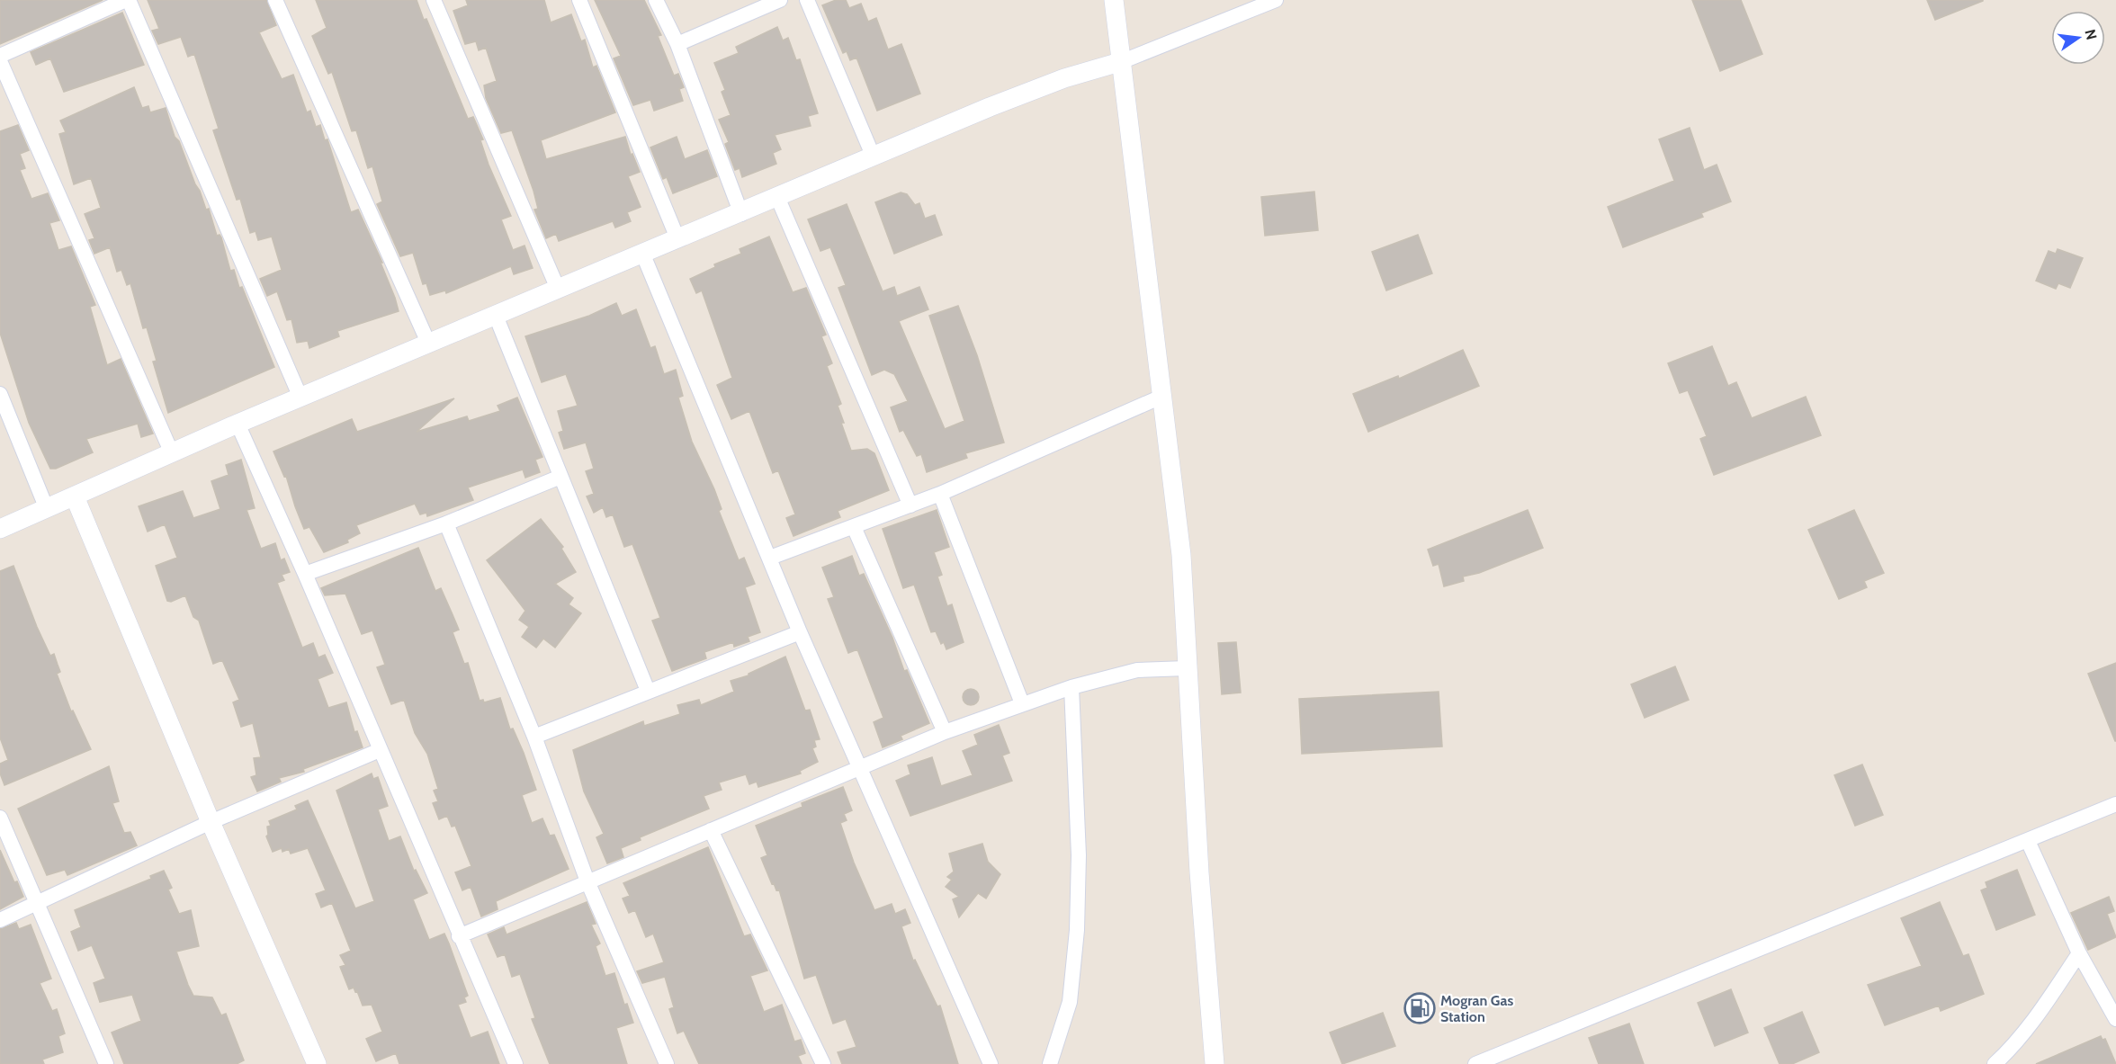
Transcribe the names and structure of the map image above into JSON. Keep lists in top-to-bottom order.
{
  "places": {
    "fuel station": ["Mogran Gas Station"]
  },
  "north": "right"
}
